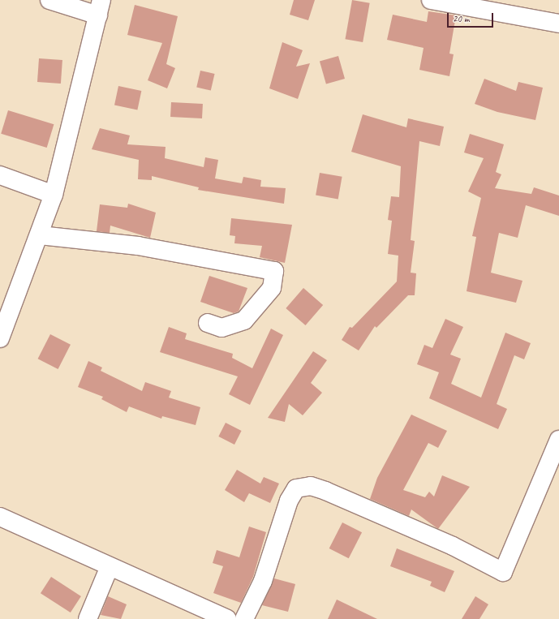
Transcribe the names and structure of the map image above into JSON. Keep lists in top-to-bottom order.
{
  "scale_bar": "20 m"
}
